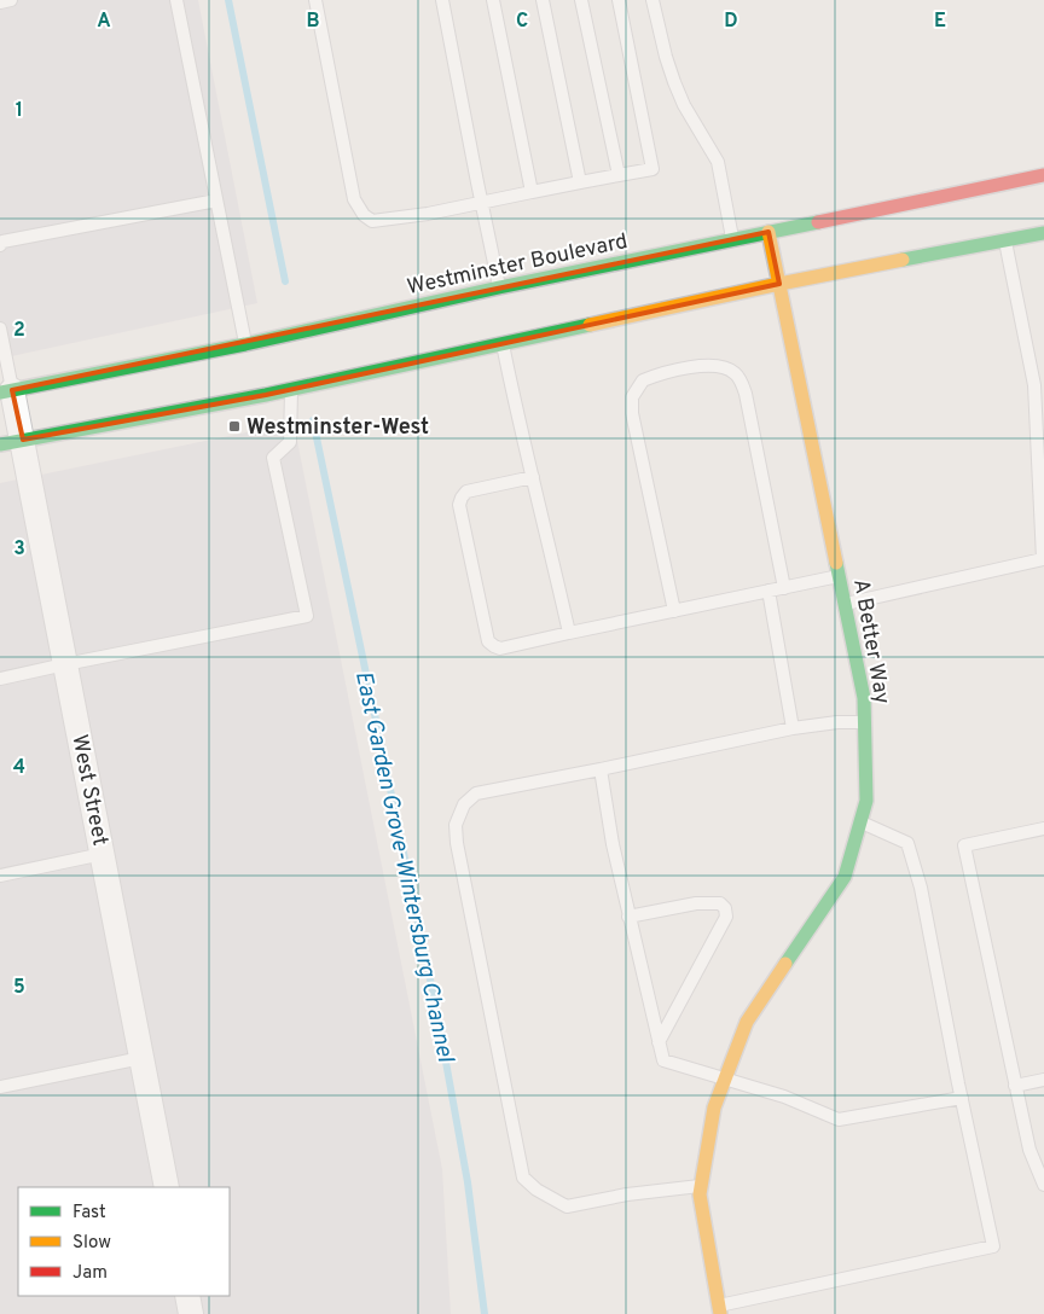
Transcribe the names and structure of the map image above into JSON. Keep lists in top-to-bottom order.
{
  "streets": {
    "main road": ["Westminster Boulevard", "A Better Way"],
    "street": ["West Street"]
  },
  "crossings": [
    ["Westminster Boulevard", "A Better Way"],
    ["Westminster Boulevard", "West Street"]
  ],
  "water": ["East Garden Grove-Wintersburg Channel"],
  "places": {
    "transit": ["Westminster-West"]
  },
  "legend": ["Fast", "Slow", "Jam"],
  "grid": {
    "columns": [
      "A",
      "B",
      "C",
      "D",
      "E"
    ],
    "rows": [
      "1",
      "2",
      "3",
      "4",
      "5"
    ]
  }
}
